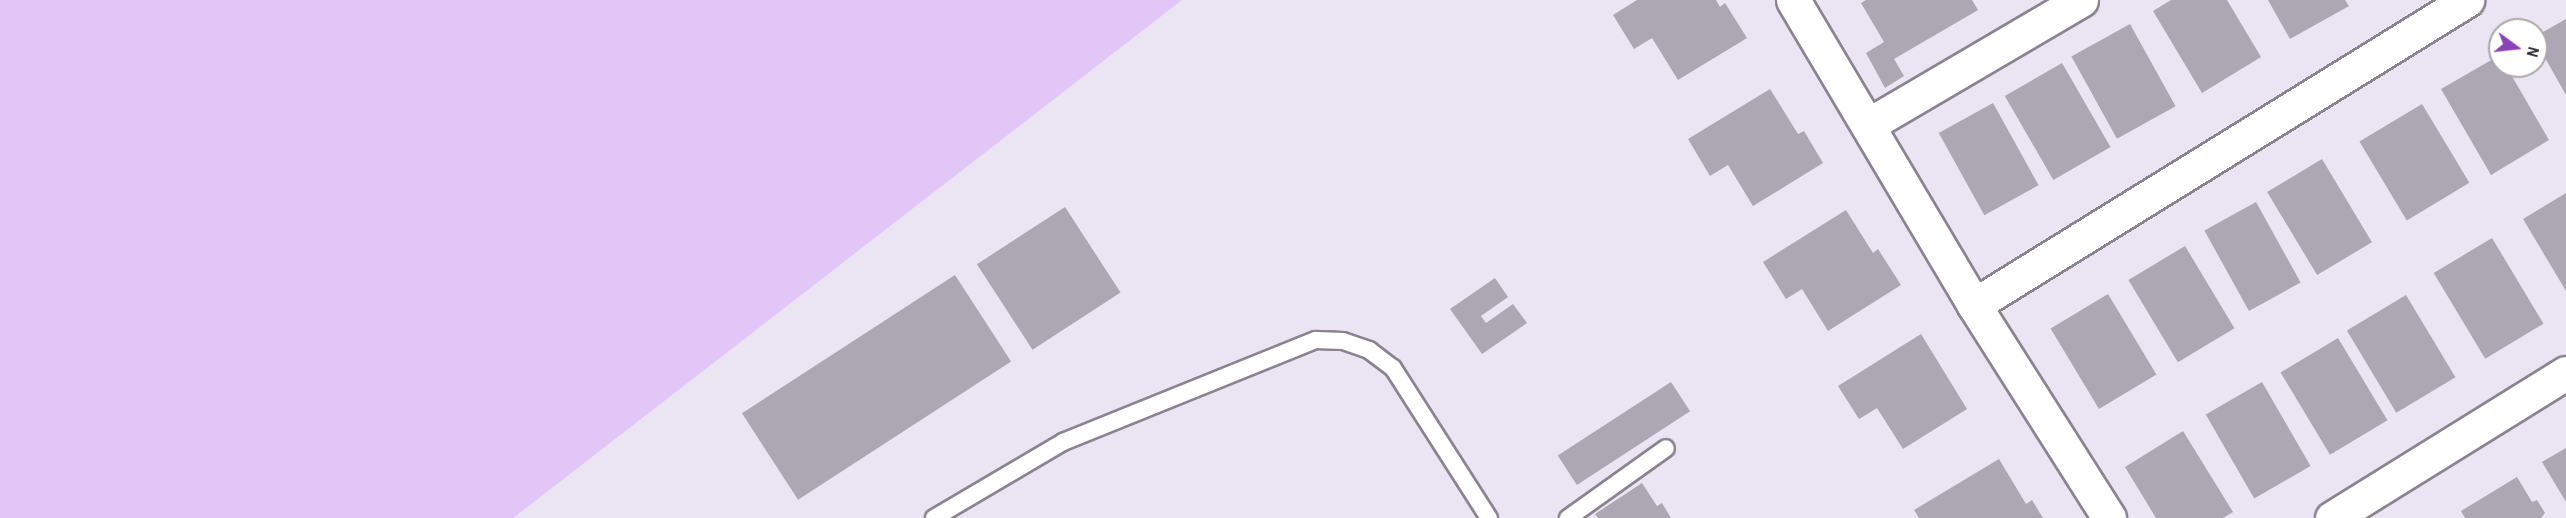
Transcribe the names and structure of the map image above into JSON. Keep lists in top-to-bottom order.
{
  "north": "right"
}
